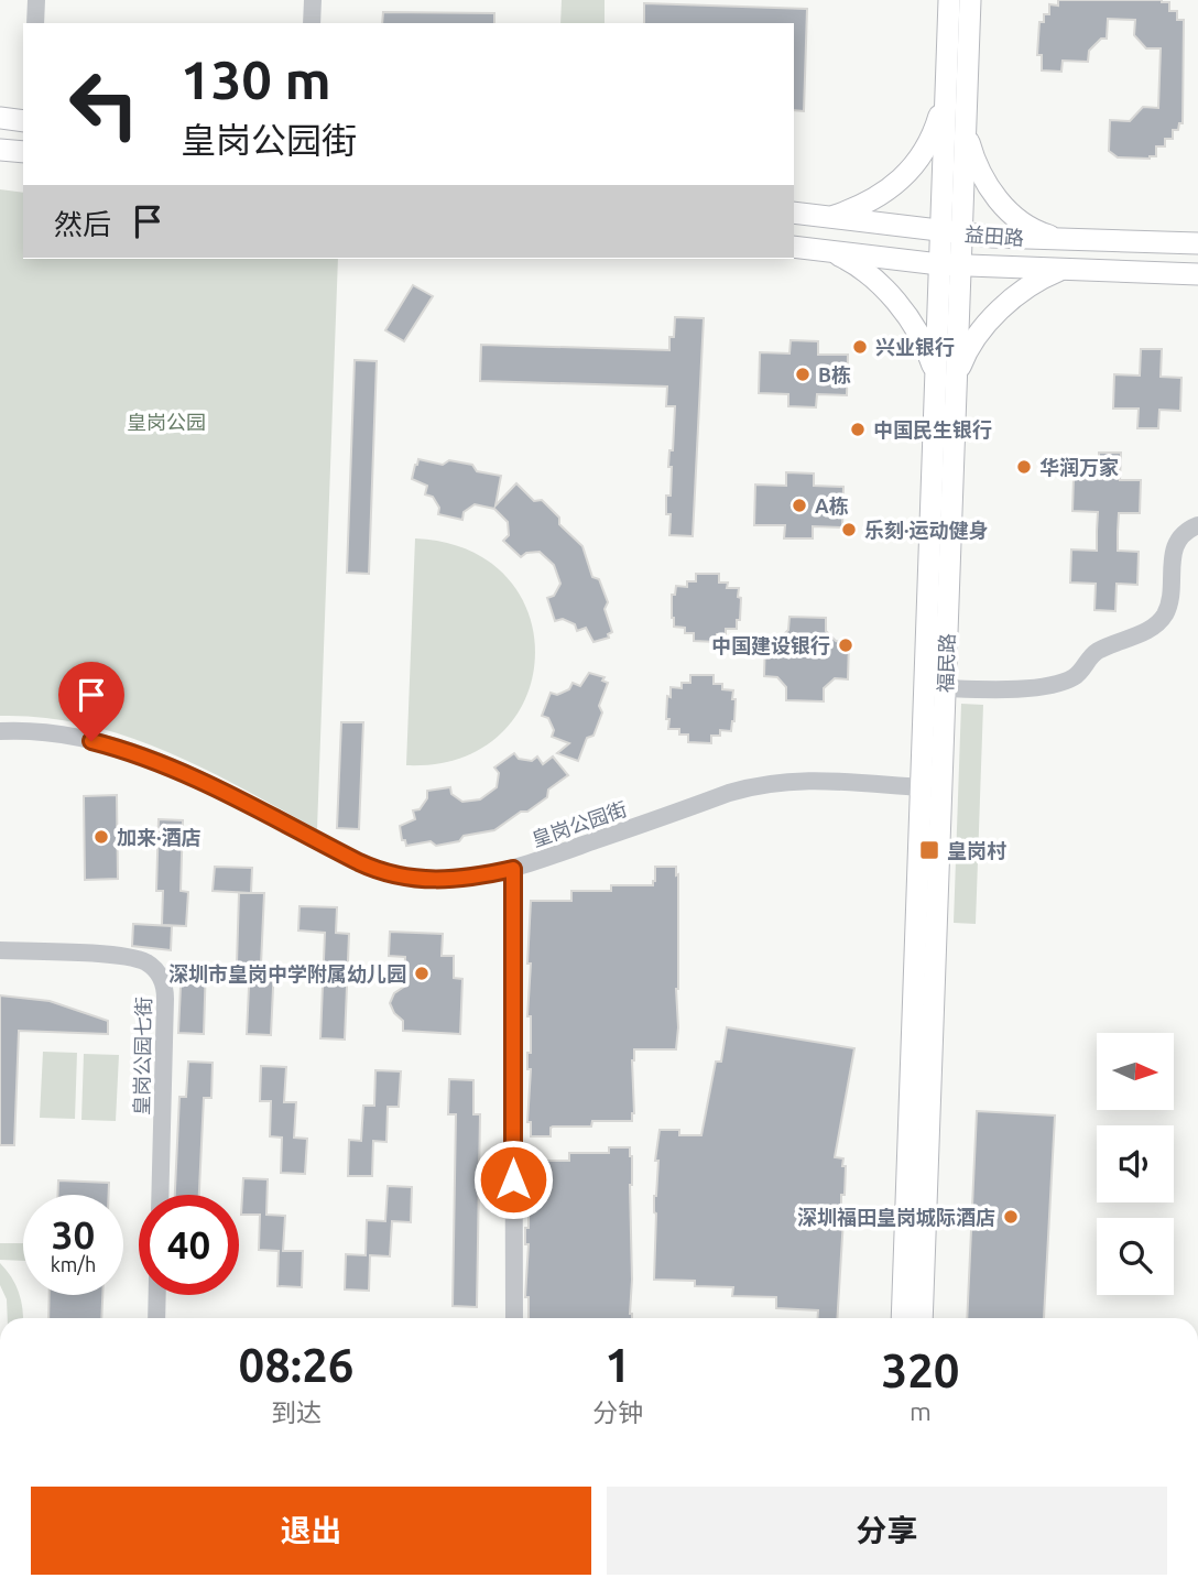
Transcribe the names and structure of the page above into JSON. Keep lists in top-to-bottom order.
{
  "streets": {
    "main road": ["益田路", "福民路"],
    "street": ["皇岗公园街", "皇岗公园七街"]
  },
  "crossings": [
    ["益田路", "福民路"],
    ["福民路", "皇岗公园街"]
  ],
  "parks": ["皇岗公园"],
  "places": {
    "other": [
      "兴业银行",
      "B栋",
      "中国民生银行",
      "华润万家",
      "A栋",
      "乐刻·运动健身",
      "中国建设银行",
      "加来·酒店",
      "深圳市皇岗中学附属幼儿园",
      "深圳福田皇岗城际酒店"
    ],
    "transit": ["皇岗村"]
  },
  "north": "right",
  "page": {
    "turn": ["130 m", "皇岗公园街"],
    "then": "然后",
    "speed": "30 km/h",
    "limit": "40",
    "eta": [
      "08:26",
      "到达",
      "1",
      "分钟",
      "320",
      "m"
    ],
    "buttons": ["退出", "分享"]
  }
}
